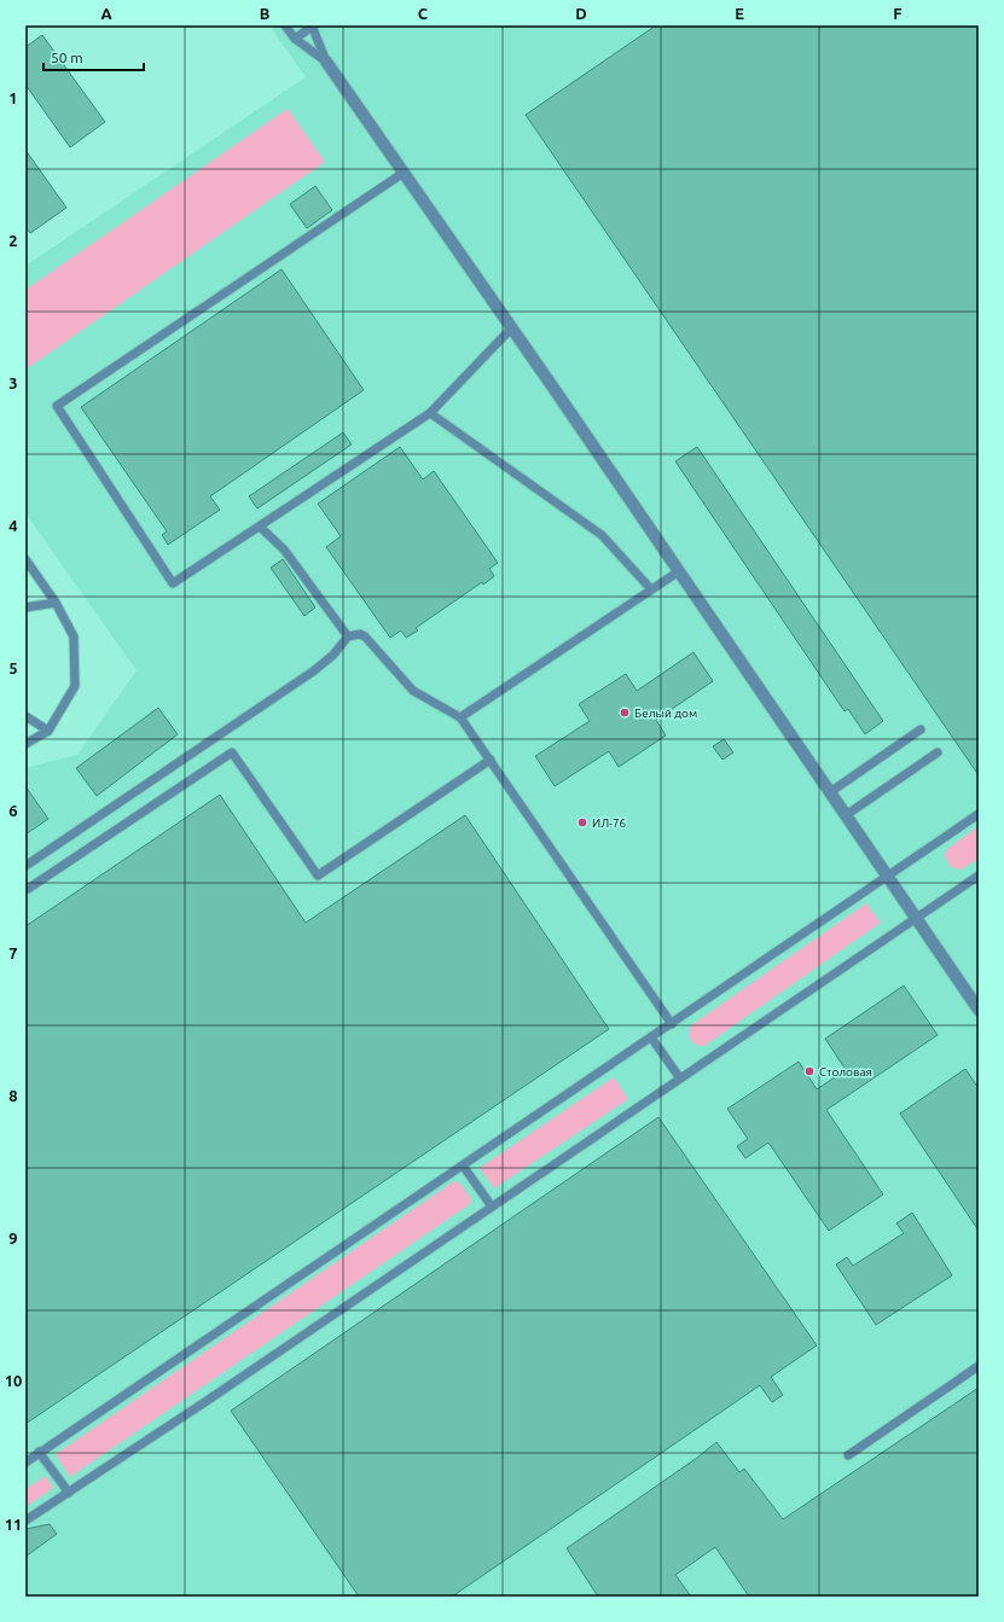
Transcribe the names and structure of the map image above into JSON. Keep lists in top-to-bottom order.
{
  "places": ["Белый дом", "ИЛ-76", "Столовая"],
  "scale_bar": "50 m",
  "grid": {
    "columns": [
      "A",
      "B",
      "C",
      "D",
      "E",
      "F"
    ],
    "rows": [
      "1",
      "2",
      "3",
      "4",
      "5",
      "6",
      "7",
      "8",
      "9",
      "10",
      "11"
    ]
  }
}
